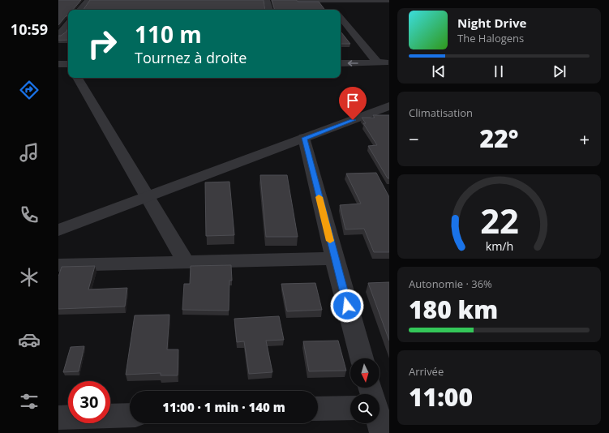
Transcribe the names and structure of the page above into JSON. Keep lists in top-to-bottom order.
{
  "north": "bottom",
  "page": {
    "tabs": "10:59",
    "turn": ["110 m", "Tournez à droite"],
    "song": ["Night Drive", "The Halogens"],
    "tile": [
      "Climatisation",
      ["Autonomie · 36%", "180 km"],
      ["Arrivée", "11:00"]
    ],
    "heat": ["−", "22°", "+"],
    "limit": "30",
    "trip": "11:00 · 1 min · 140 m",
    "gauge": ["22", "km/h"]
  }
}
